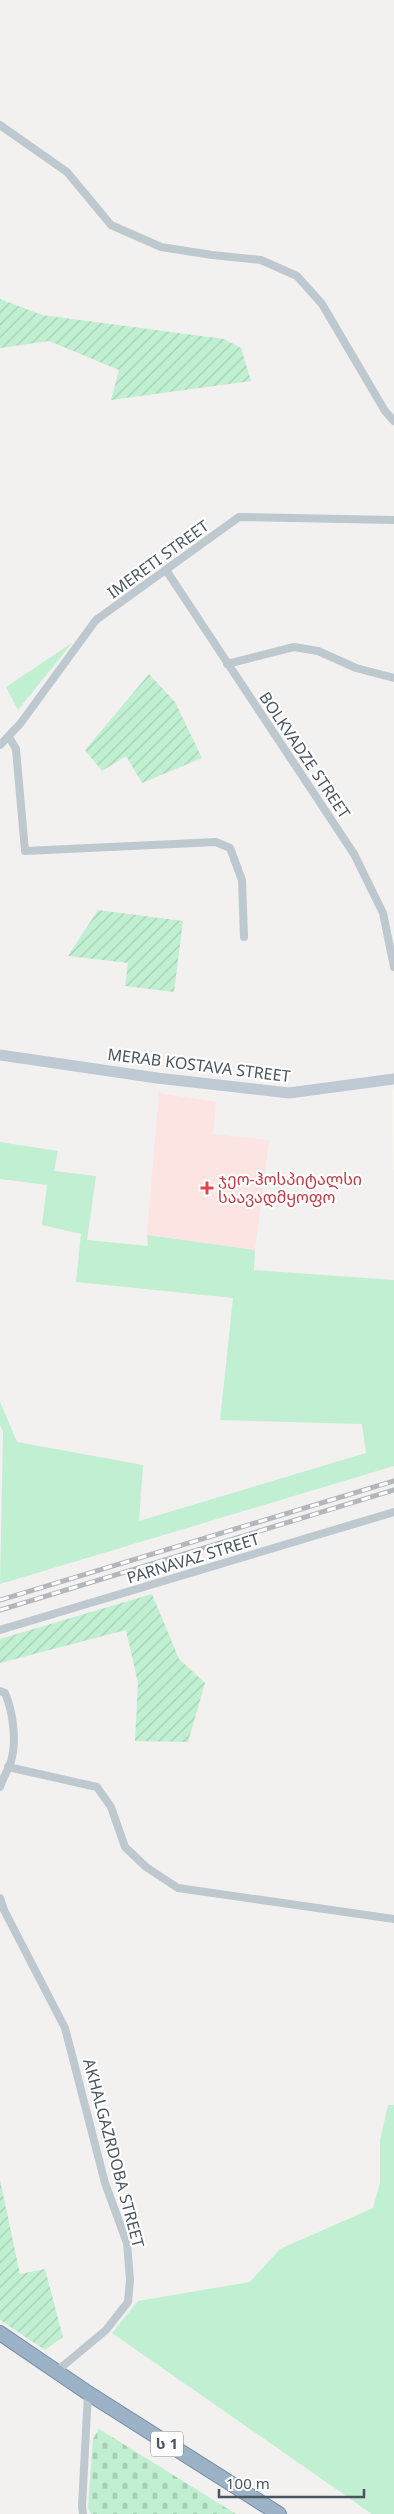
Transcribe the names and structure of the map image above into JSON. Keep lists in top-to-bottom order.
{
  "streets": {
    "highway": ["ს 1"],
    "main road": ["MERAB KOSTAVA STREET"],
    "street": [
      "IMERETI STREET",
      "BOLKVADZE STREET",
      "PARNAVAZ STREET",
      "AKHALGAZRDOBA STREET"
    ]
  },
  "crossings": [
    ["IMERETI STREET", "BOLKVADZE STREET"],
    ["AKHALGAZRDOBA STREET", "ს 1"]
  ],
  "places": {
    "health": ["ჯეო-ჰოსპიტალსი საავადმყოფო"]
  },
  "scale_bar": "100 m"
}
